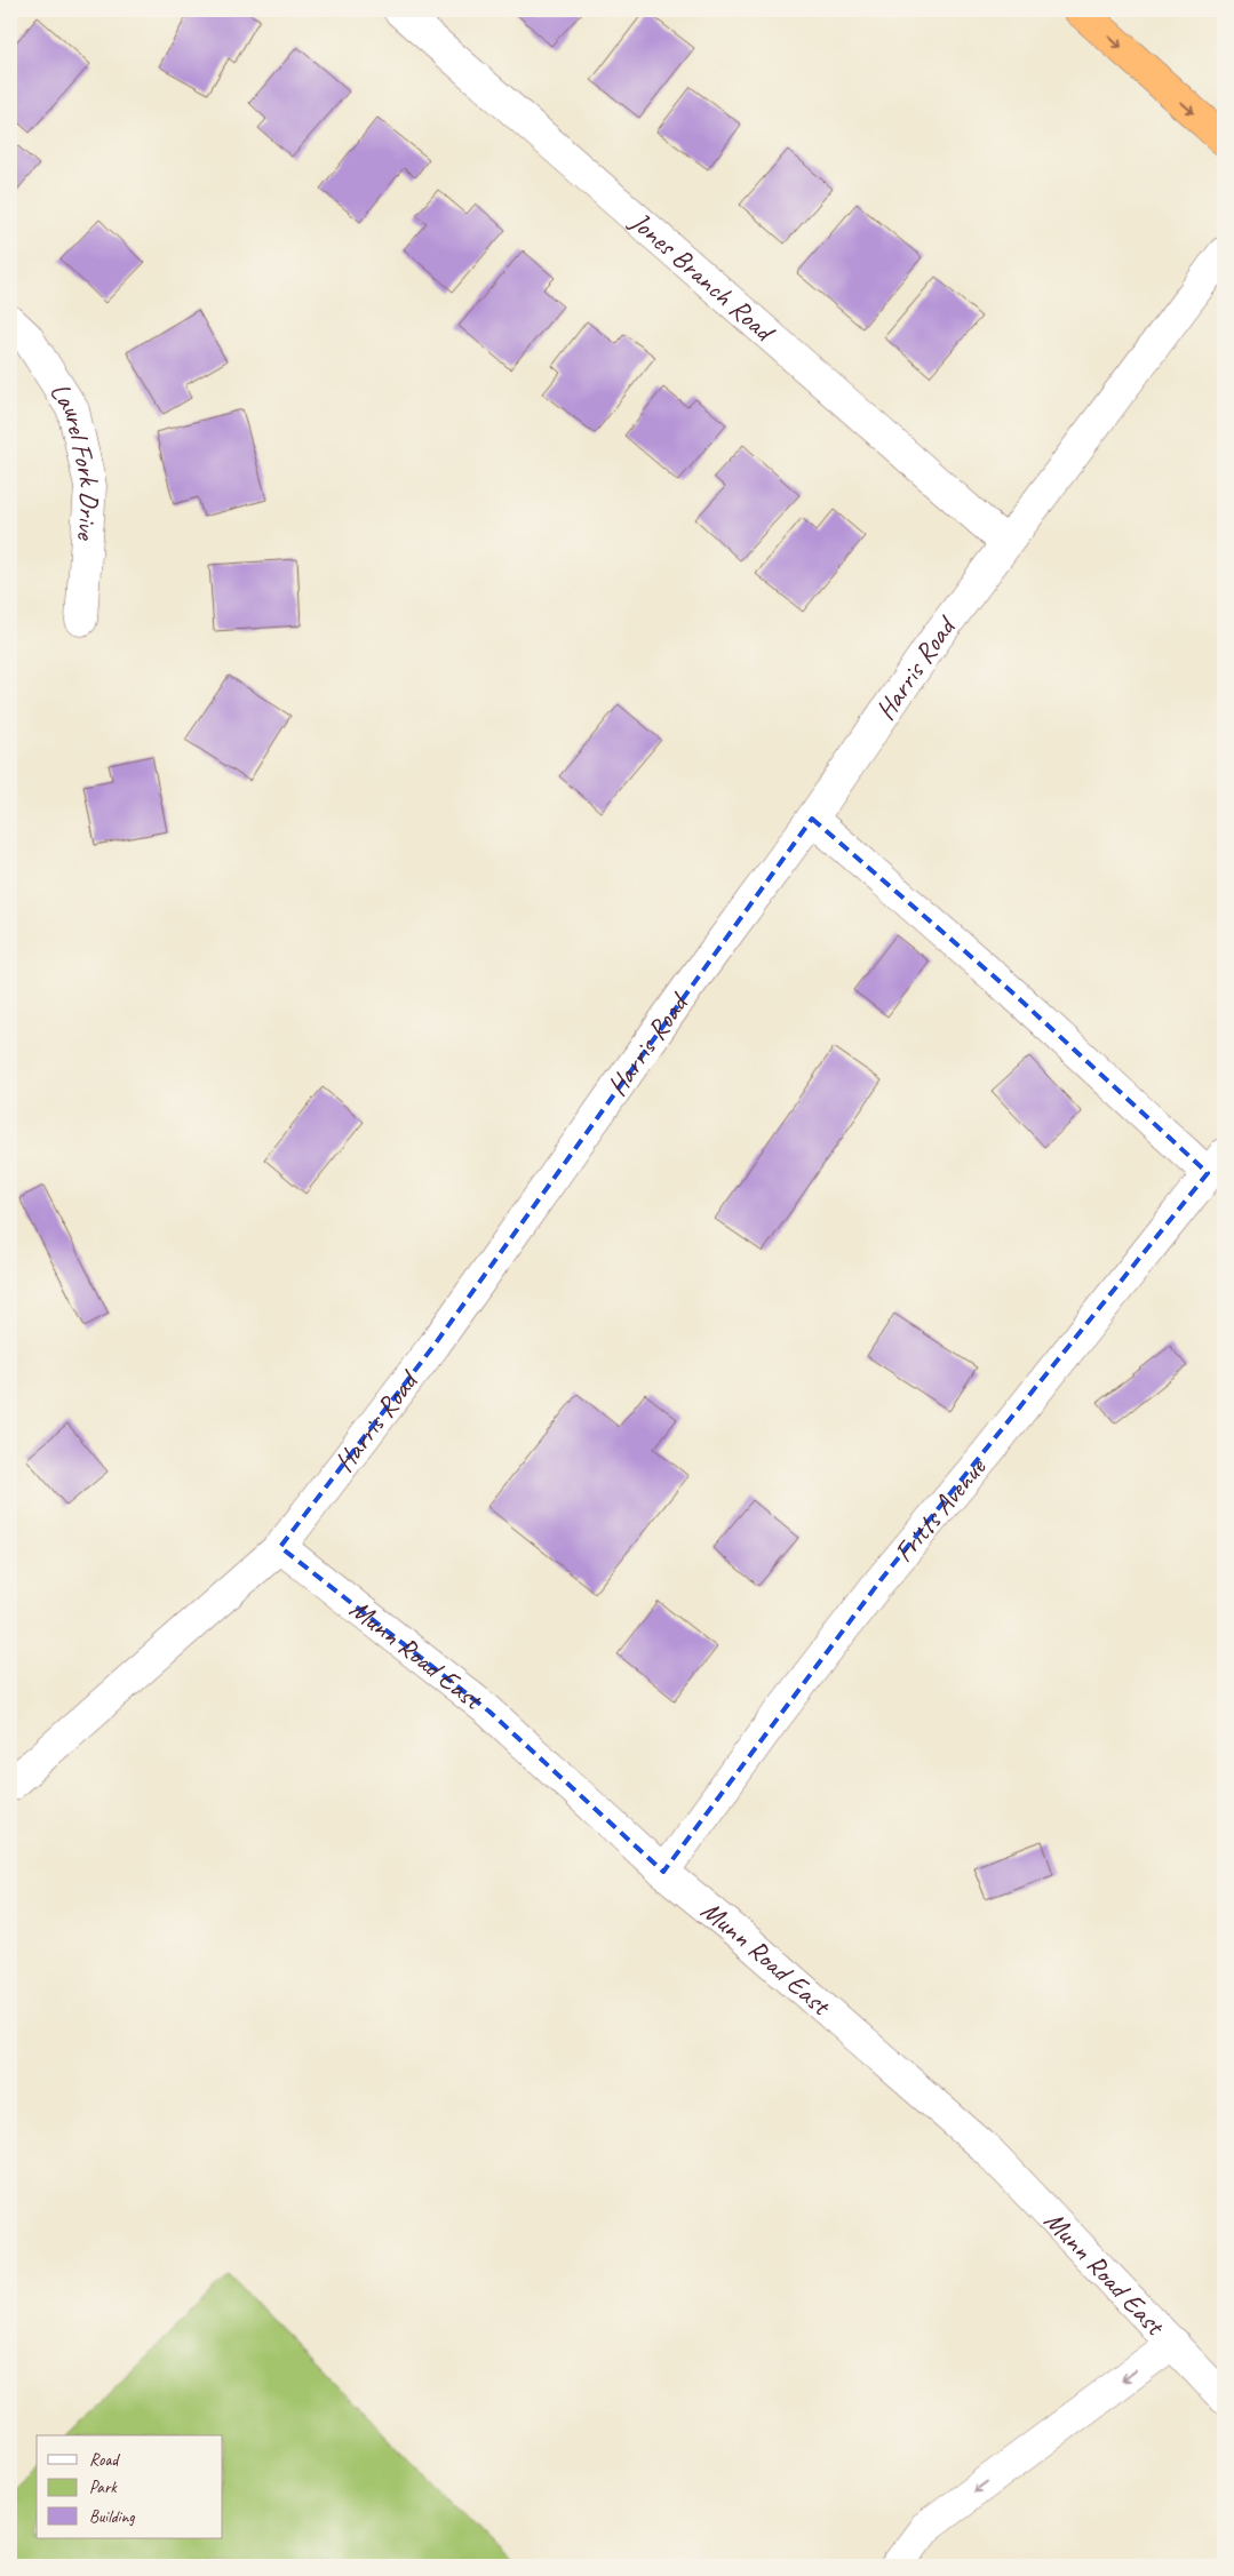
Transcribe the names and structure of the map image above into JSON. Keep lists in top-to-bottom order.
{
  "streets": {
    "street": [
      "Jones Branch Road",
      "Laurel Fork Drive",
      "Harris Road",
      "Fritts Avenue",
      "Munn Road East"
    ]
  },
  "crossings": [
    ["Jones Branch Road", "Harris Road"],
    ["Harris Road", "Munn Road East"],
    ["Fritts Avenue", "Munn Road East"]
  ],
  "legend": ["Road", "Park", "Building"]
}
